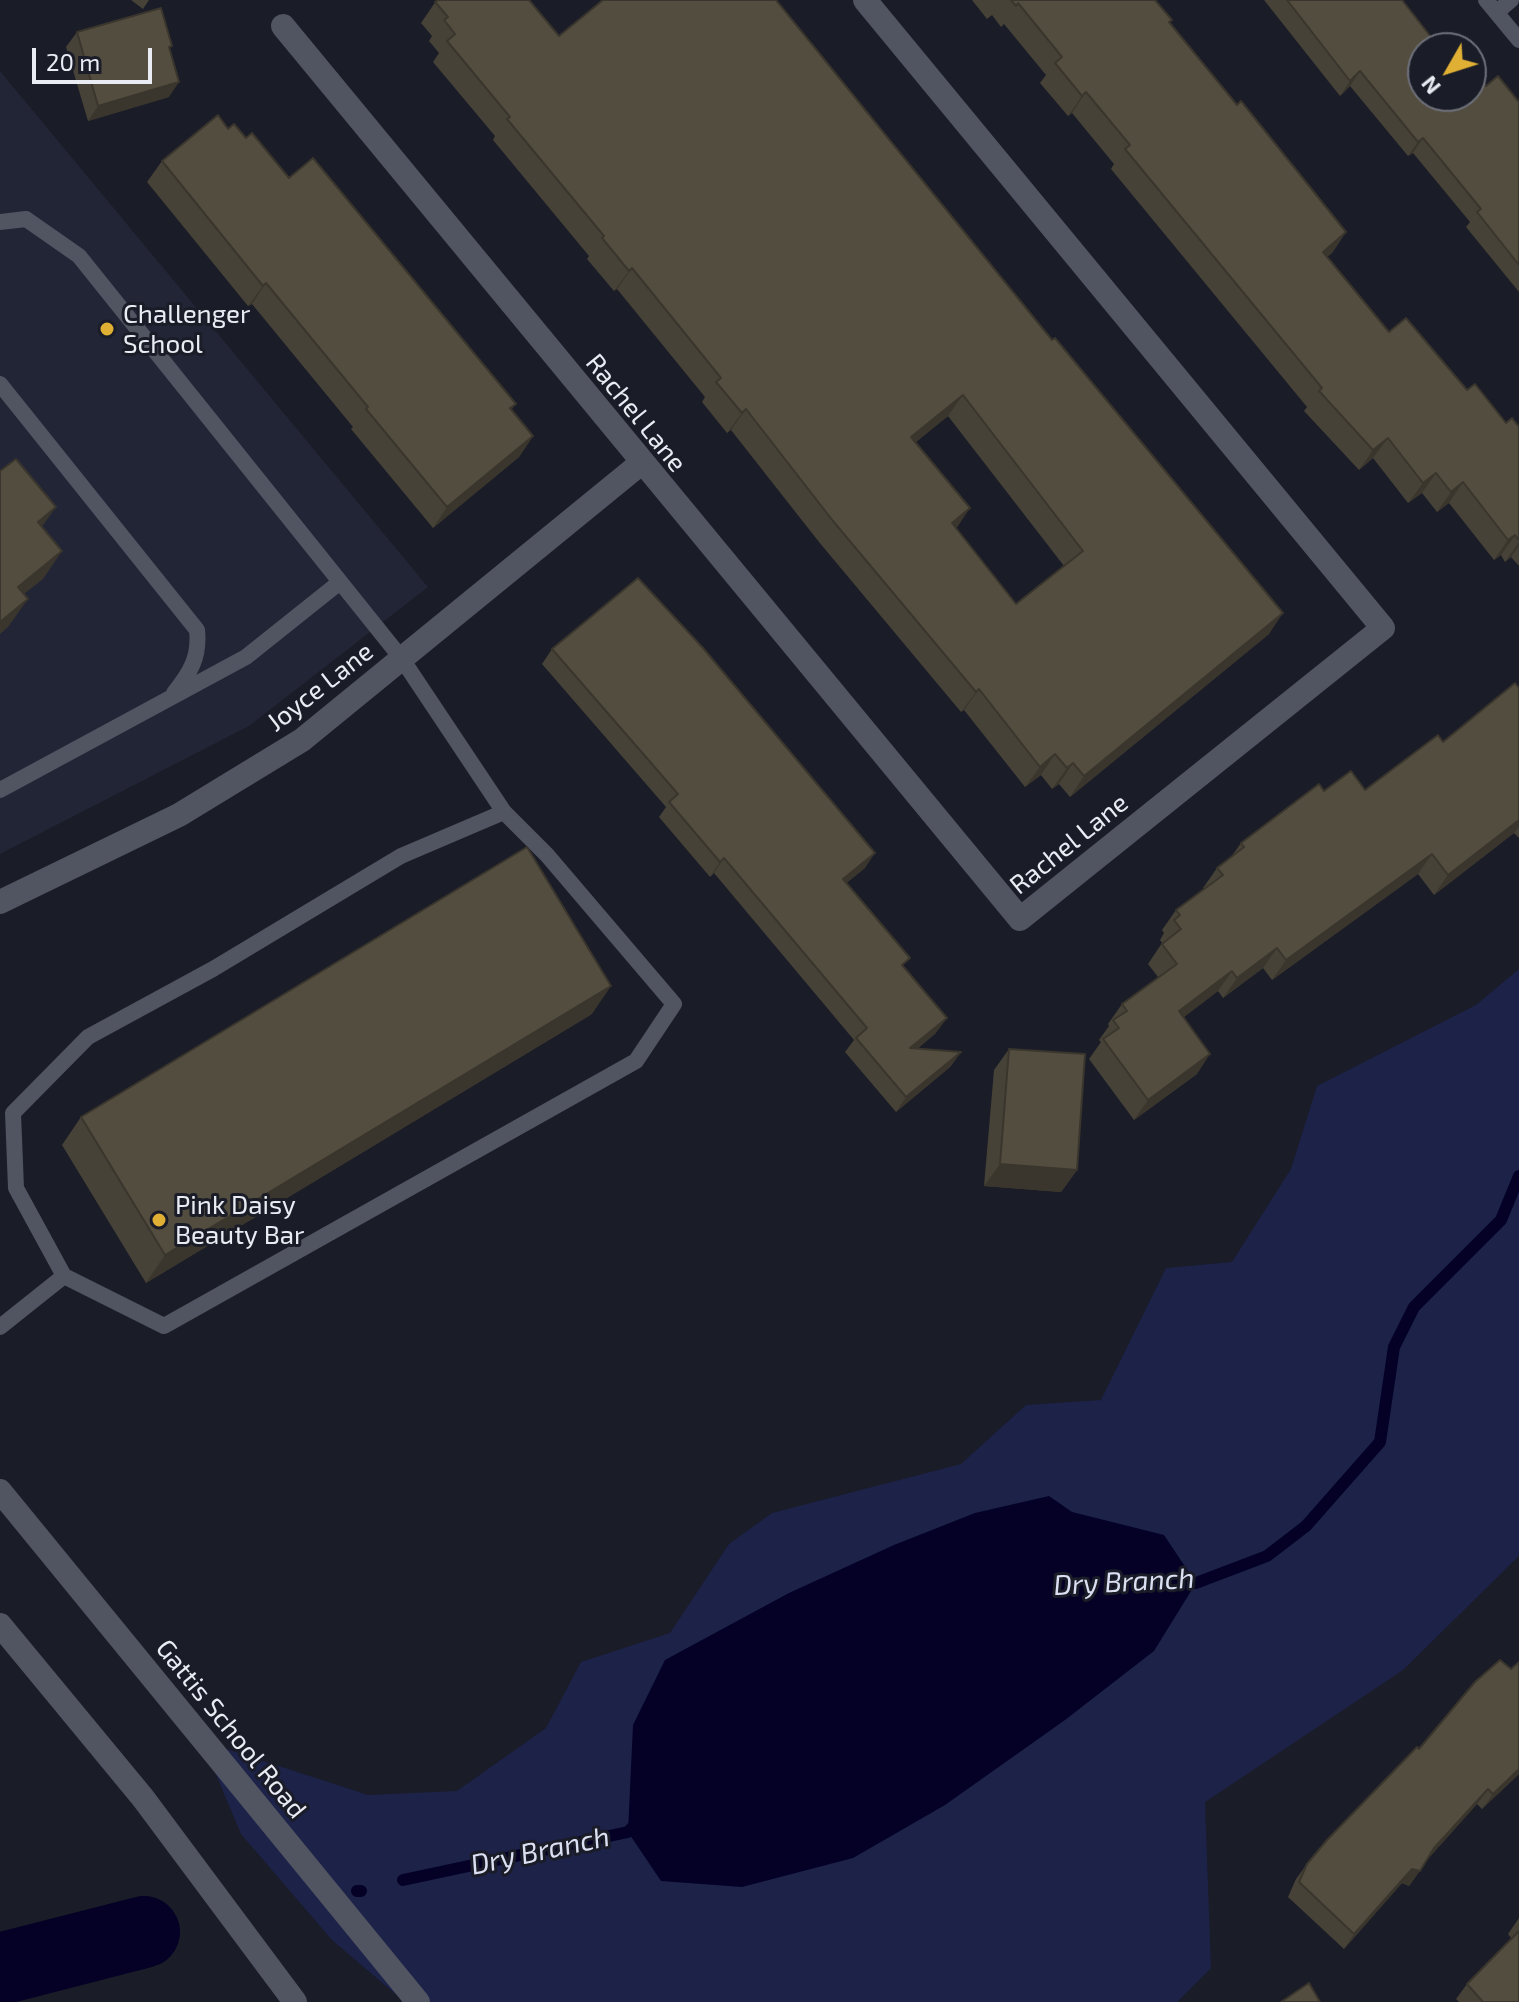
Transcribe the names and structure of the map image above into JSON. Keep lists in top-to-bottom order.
{
  "streets": {
    "street": ["Rachel Lane", "Joyce Lane", "Gattis School Road"]
  },
  "crossings": [
    ["Rachel Lane", "Joyce Lane"]
  ],
  "water": ["Dry Branch"],
  "places": ["Challenger School", "Pink Daisy Beauty Bar"],
  "scale_bar": "20 m",
  "north": "bottom left"
}
